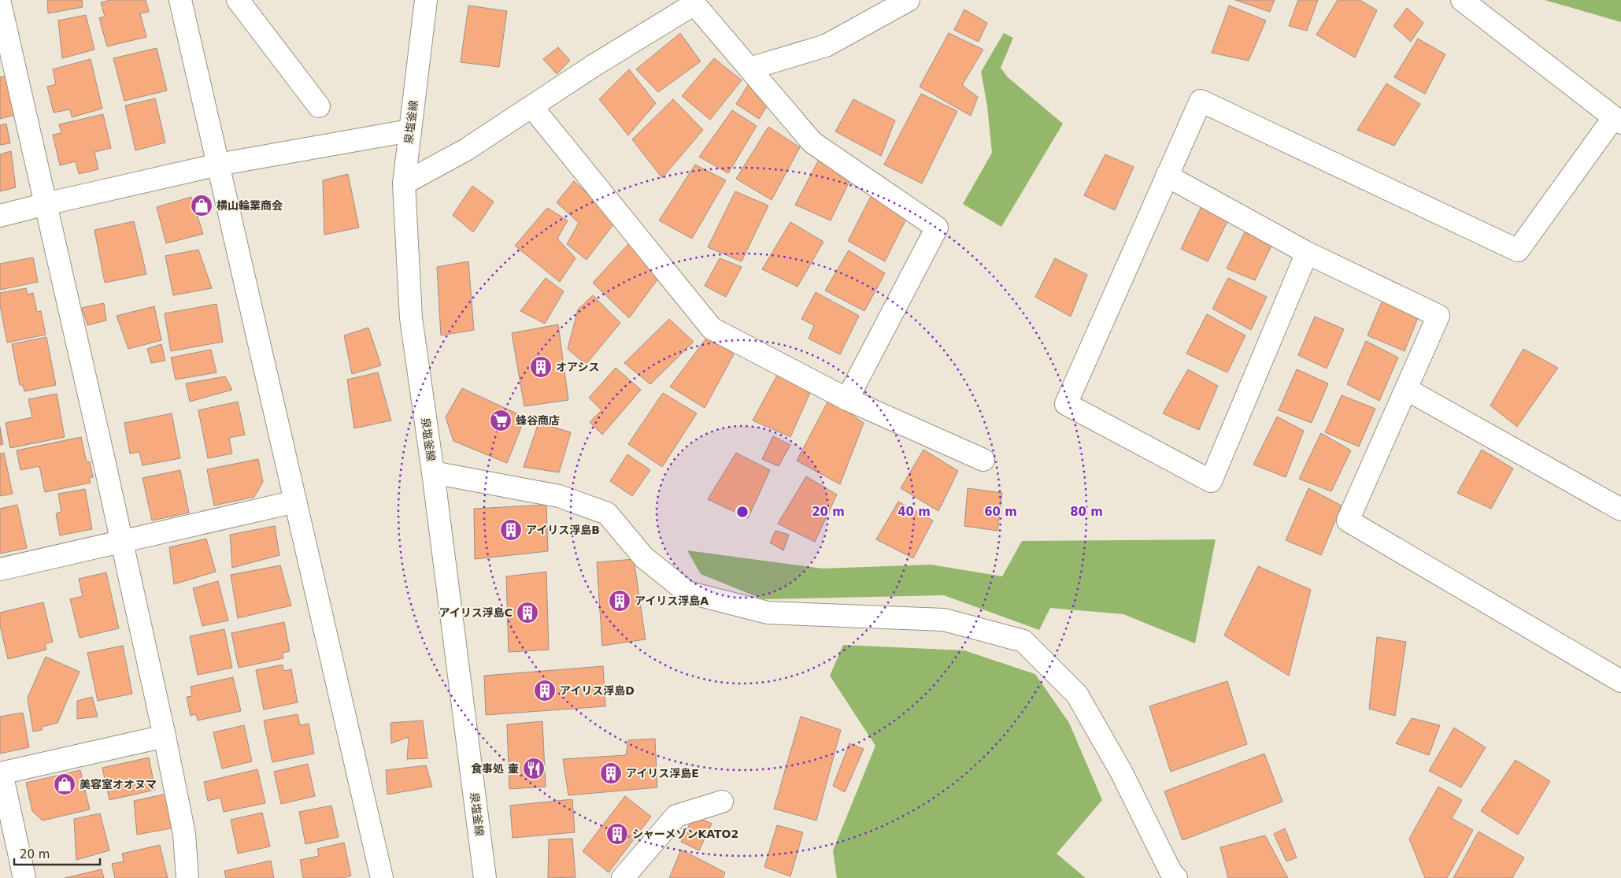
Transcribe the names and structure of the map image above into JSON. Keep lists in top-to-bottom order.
{
  "streets": {
    "street": ["泉塩釜線"]
  },
  "places": {
    "shop": ["横山輪業商会", "美容室オオヌマ"],
    "building": [
      "オアシス",
      "アイリス浮島B",
      "アイリス浮島A",
      "アイリス浮島C",
      "アイリス浮島D",
      "アイリス浮島E",
      "シャーメゾンKATO2"
    ],
    "supermarket": ["蜂谷商店"],
    "restaurant": ["食事処 壷"]
  },
  "scale_bar": "20 m",
  "rings": [
    "20 m",
    "40 m",
    "60 m",
    "80 m"
  ]
}
